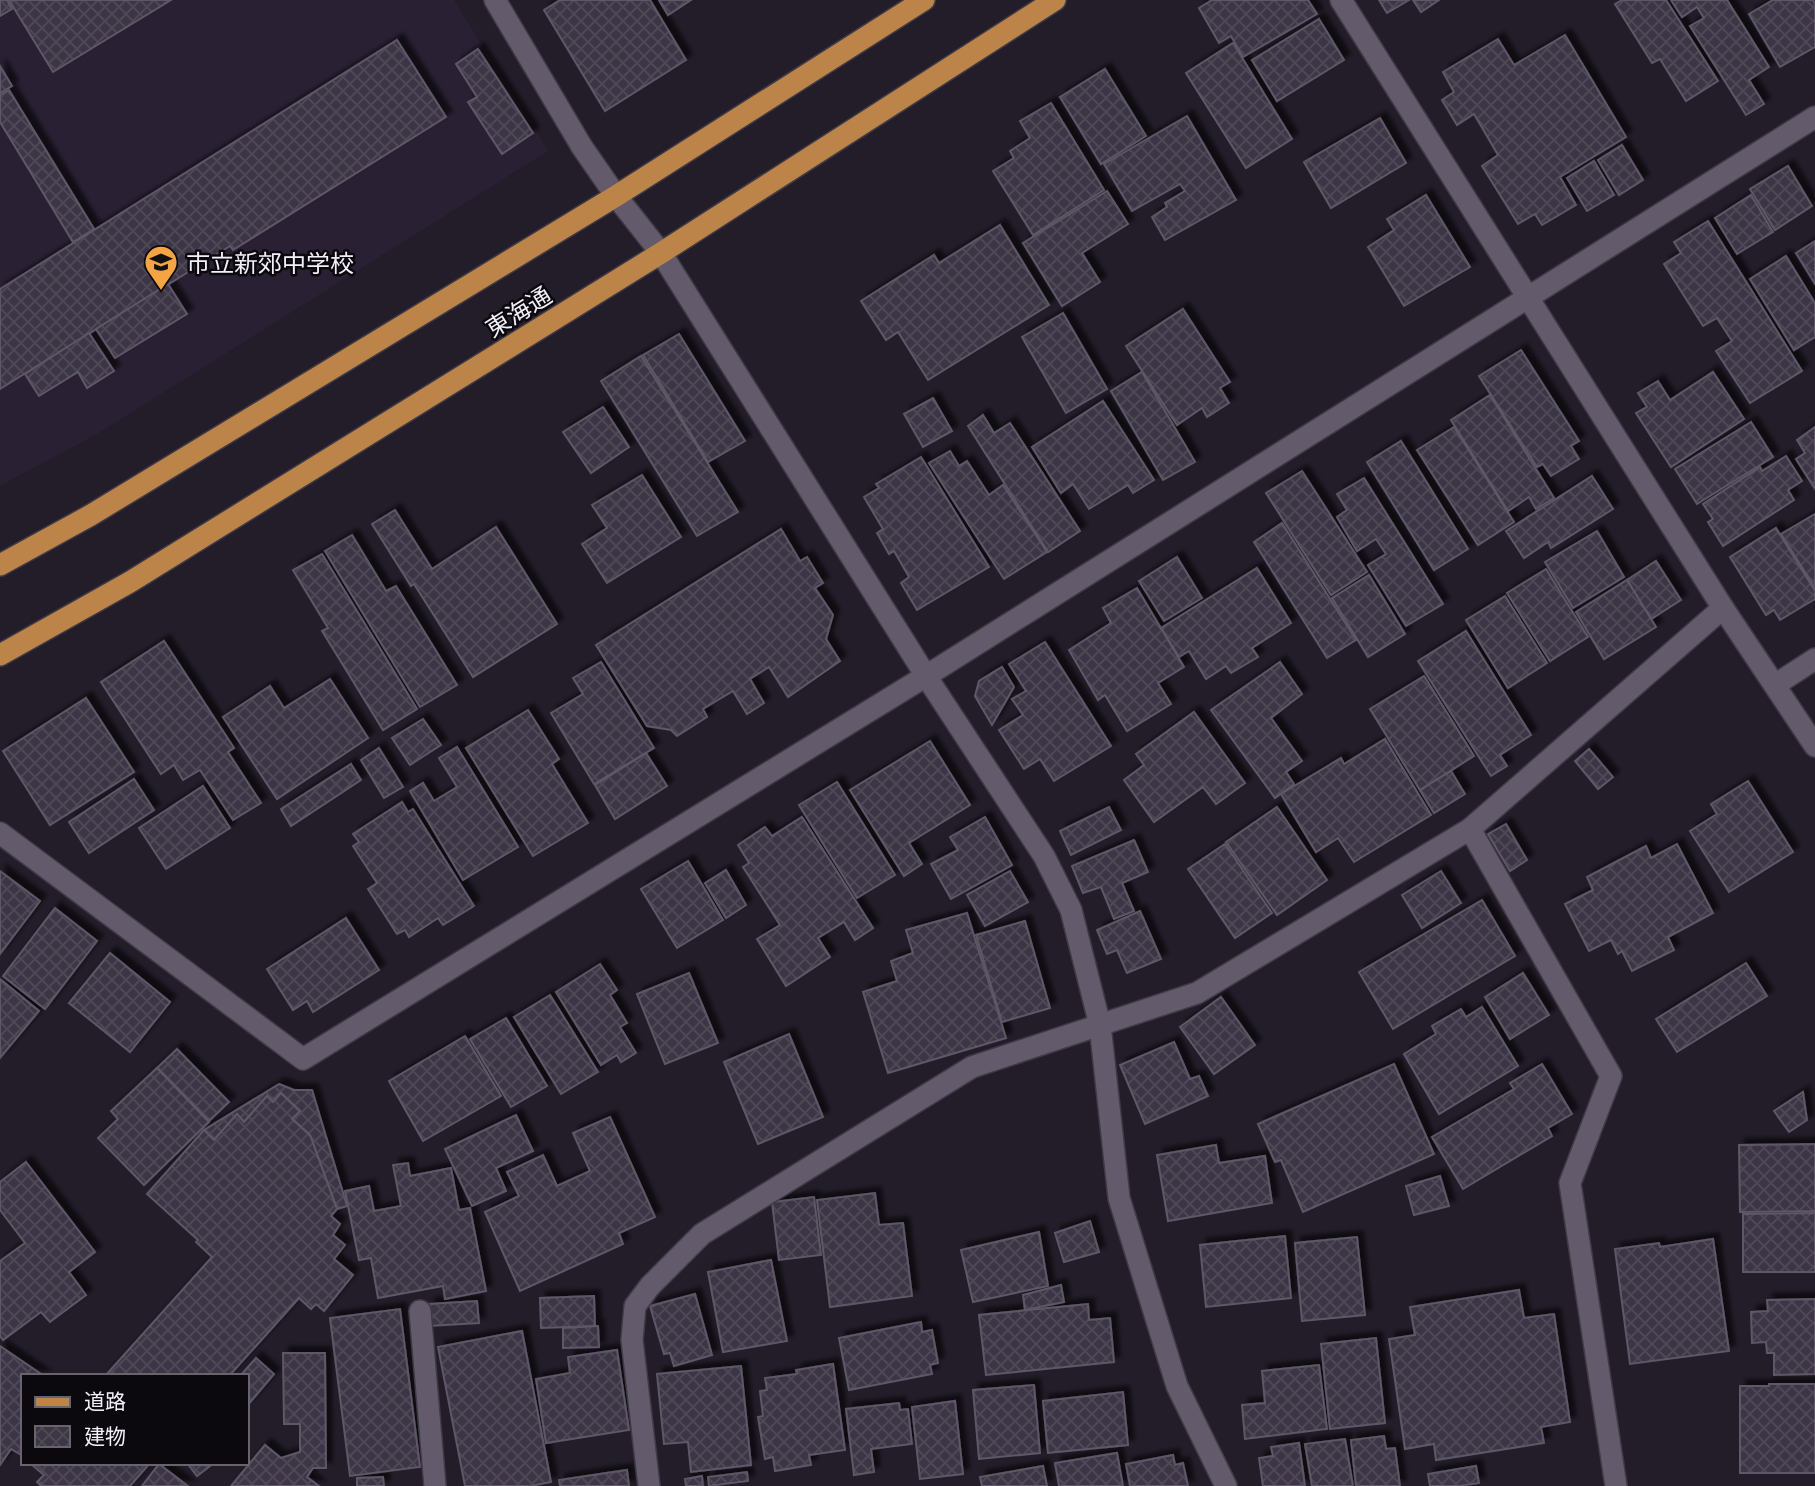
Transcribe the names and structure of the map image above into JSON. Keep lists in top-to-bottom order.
{
  "streets": {
    "main road": ["東海通"]
  },
  "places": {
    "school or university": ["市立新郊中学校"]
  },
  "legend": ["道路", "建物"]
}
